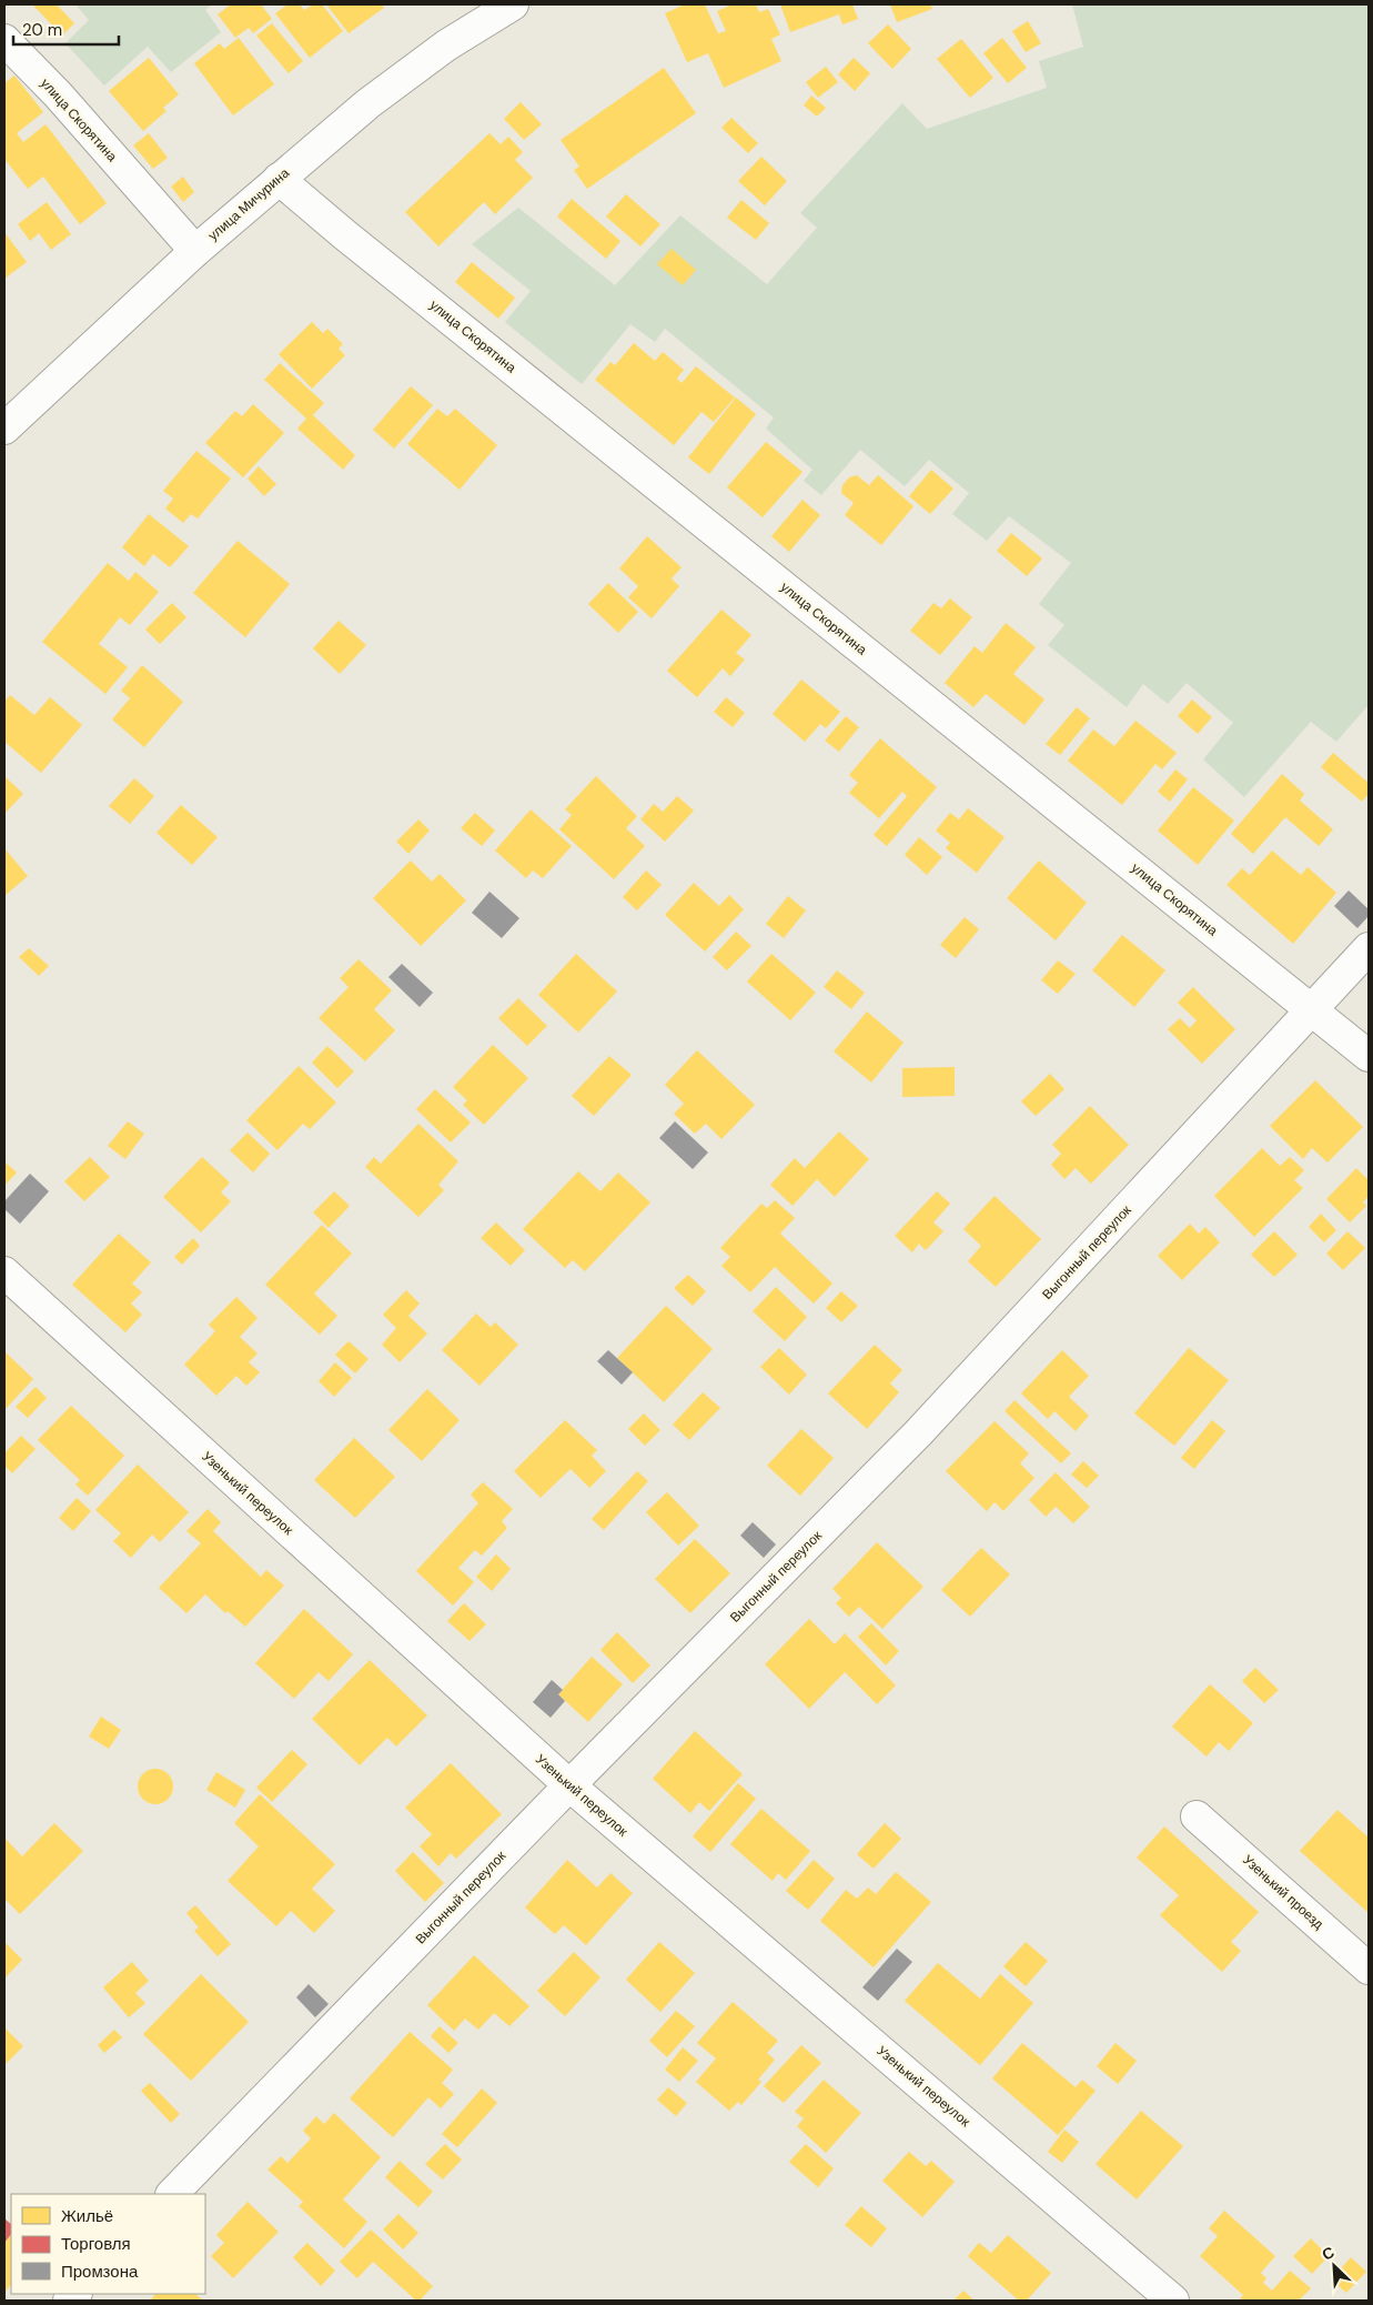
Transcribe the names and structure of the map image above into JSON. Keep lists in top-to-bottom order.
{
  "streets": {
    "street": [
      "улица Скорятина",
      "улица Мичурина",
      "Выгонный переулок",
      "Узенький переулок",
      "Узенький проезд"
    ]
  },
  "crossings": [
    ["улица Скорятина", "улица Мичурина"],
    ["улица Скорятина", "Выгонный переулок"],
    ["Выгонный переулок", "Узенький переулок"]
  ],
  "legend": ["Жильё", "Торговля", "Промзона"],
  "scale_bar": "20 m",
  "north": "top left"
}
